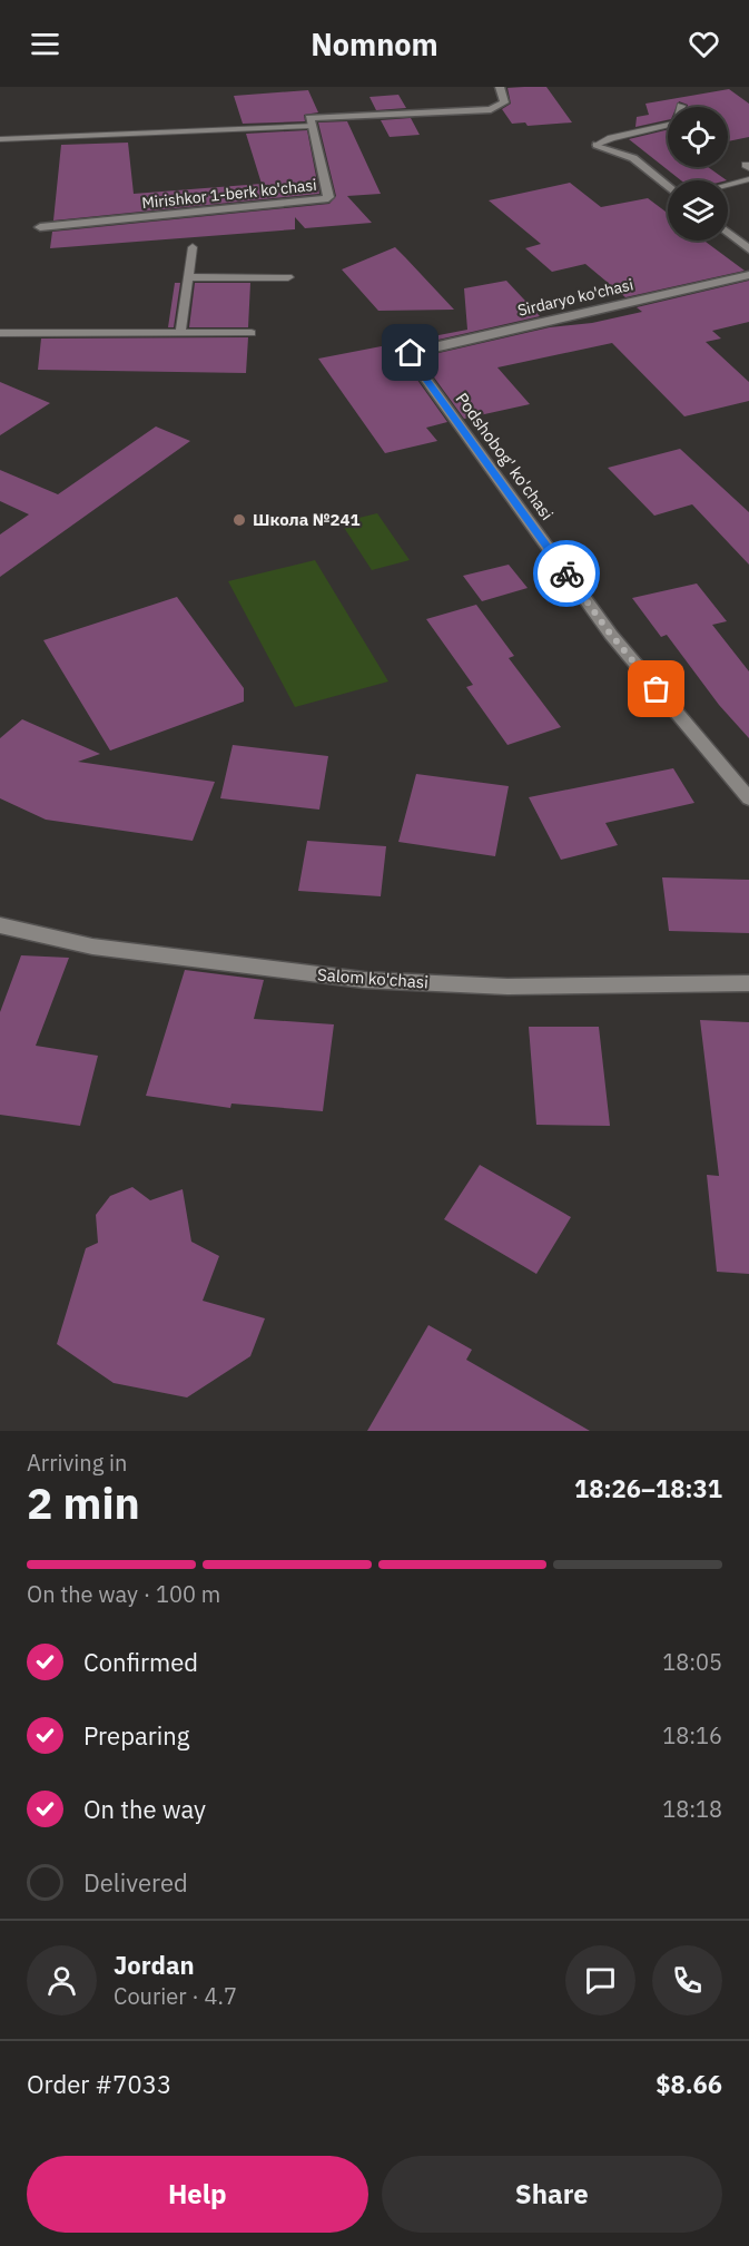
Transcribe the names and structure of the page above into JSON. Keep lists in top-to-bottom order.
{
  "streets": {
    "street": [
      "Mirishkor 1-berk ko'chasi",
      "Sirdaryo ko'chasi",
      "Podshobog' ko'chasi",
      "Salom ko'chasi"
    ]
  },
  "crossings": [
    ["Sirdaryo ko'chasi", "Podshobog' ko'chasi"]
  ],
  "places": ["Школа №241"],
  "page": {
    "header": "Nomnom",
    "heading": ["2 min", "Arriving in", "18:26–18:31"],
    "panel": [
      "Jordan",
      "Courier · 4.7",
      "Order #7033",
      "$8.66"
    ],
    "bar": "On the way · 100 m",
    "list": [
      ["Confirmed", "18:05"],
      ["Preparing", "18:16"],
      ["On the way", "18:18"],
      "Delivered"
    ],
    "buttons": ["Help", "Share"]
  }
}
